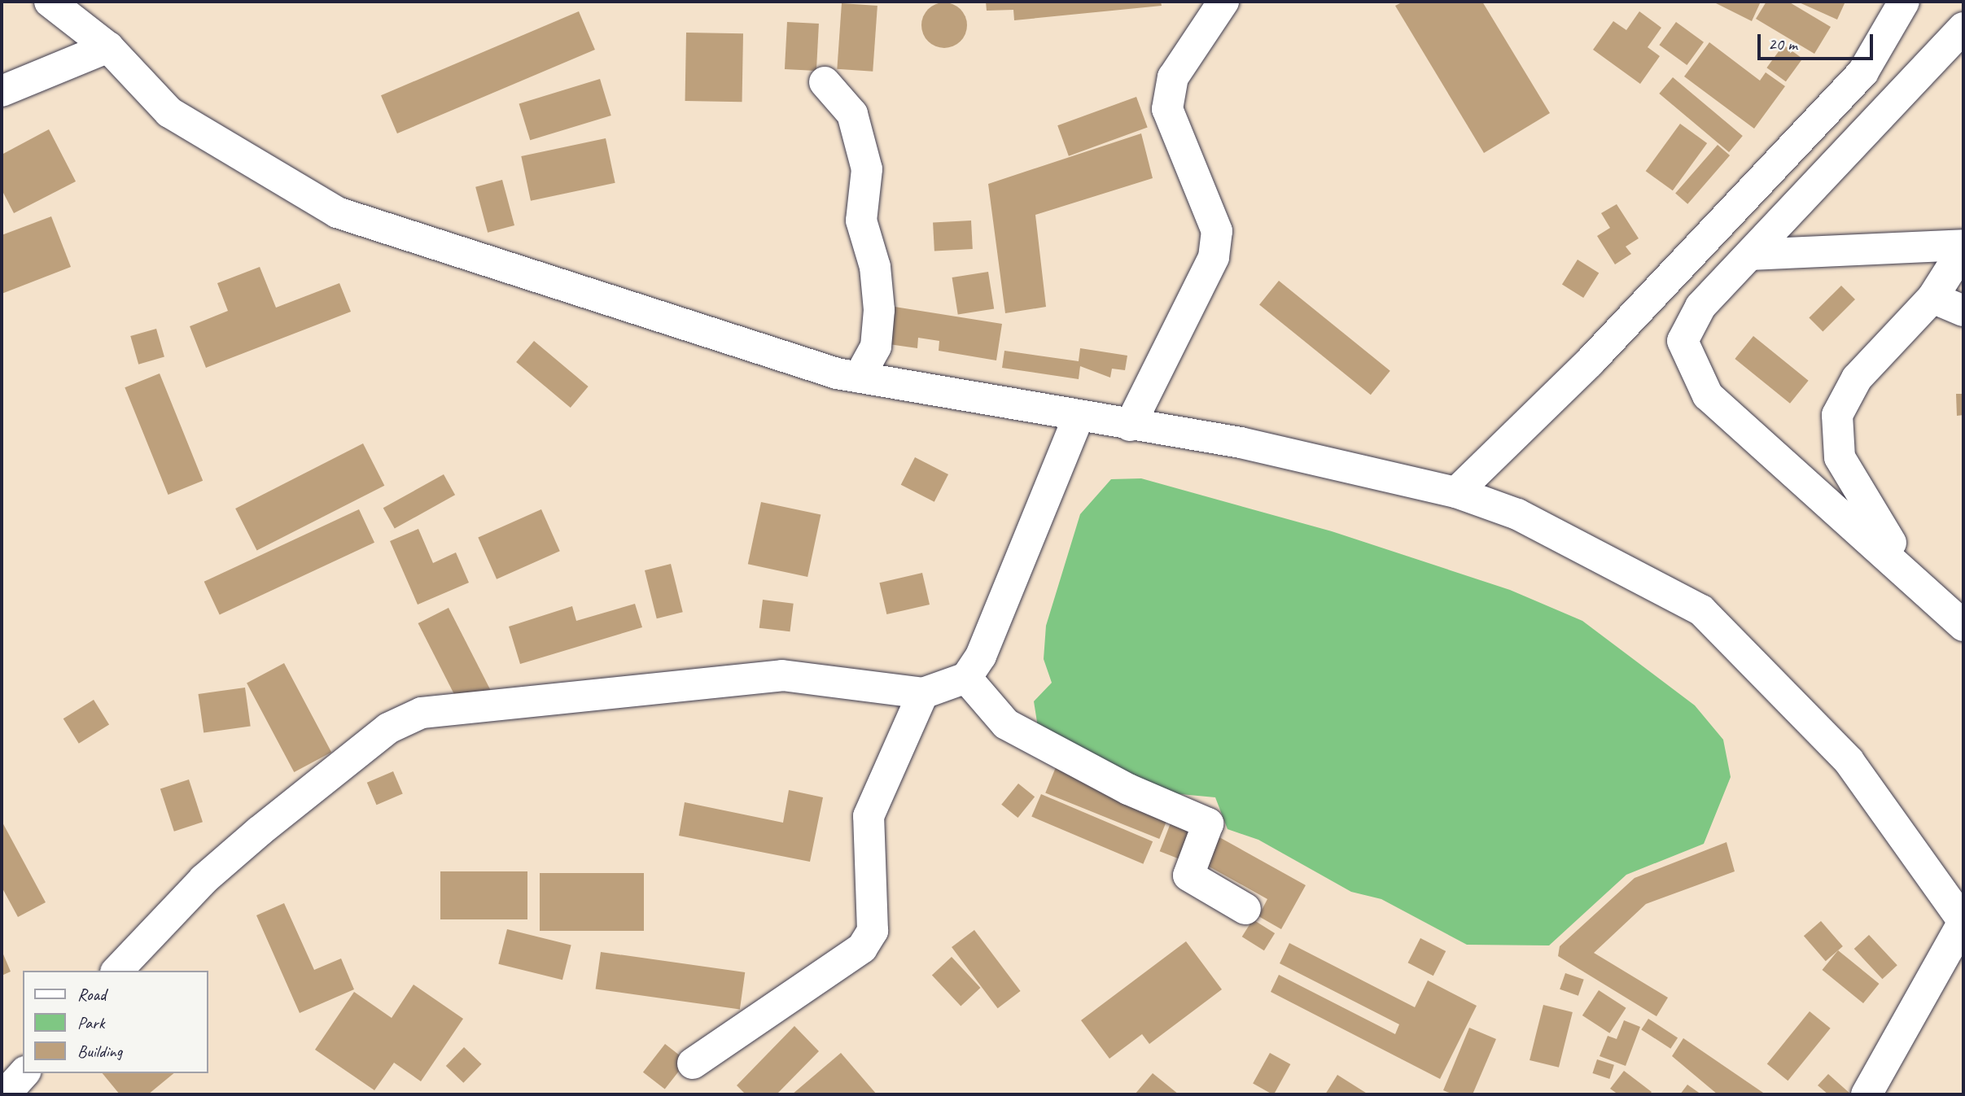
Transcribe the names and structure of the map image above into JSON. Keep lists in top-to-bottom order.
{
  "legend": ["Road", "Park", "Building"],
  "scale_bar": "20 m"
}
